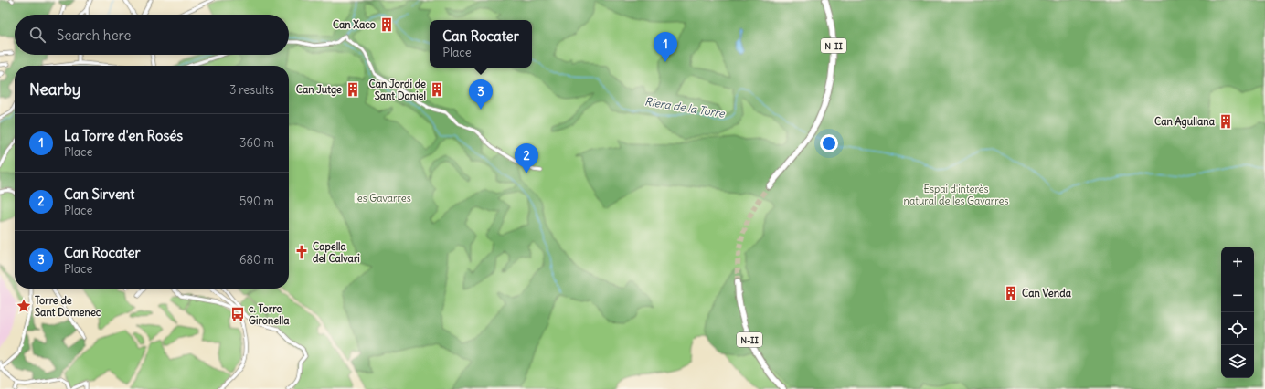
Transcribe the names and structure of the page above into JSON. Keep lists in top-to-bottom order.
{
  "streets": {
    "highway": ["N-II"]
  },
  "water": ["Riera de la Torre"],
  "parks": ["Espai d'interès natural de les Gavarres", "les Gavarres"],
  "places": {
    "building": [
      "Can Xaco",
      "Can Jutge",
      "Can Jordi de Sant Daniel",
      "Can Agullana",
      "Can Venda"
    ],
    "church": ["Capella del Calvari"],
    "place": ["Torre de Sant Domenec"],
    "bus stop": ["c. Torre Gironella"]
  },
  "page": {
    "search": "Search here",
    "popup": ["Can Rocater", "Place"],
    "pins": ["1", "3", "2"],
    "heading": ["Nearby", "3 results"],
    "list": [
      {
        "mark": "1",
        "name": "La Torre d'en Rosés",
        "note": "Place",
        "value": "360 m"
      },
      {
        "mark": "2",
        "name": "Can Sirvent",
        "note": "Place",
        "value": "590 m"
      },
      {
        "mark": "3",
        "name": "Can Rocater",
        "note": "Place",
        "value": "680 m"
      }
    ],
    "map_buttons": ["+", "−"]
  }
}
